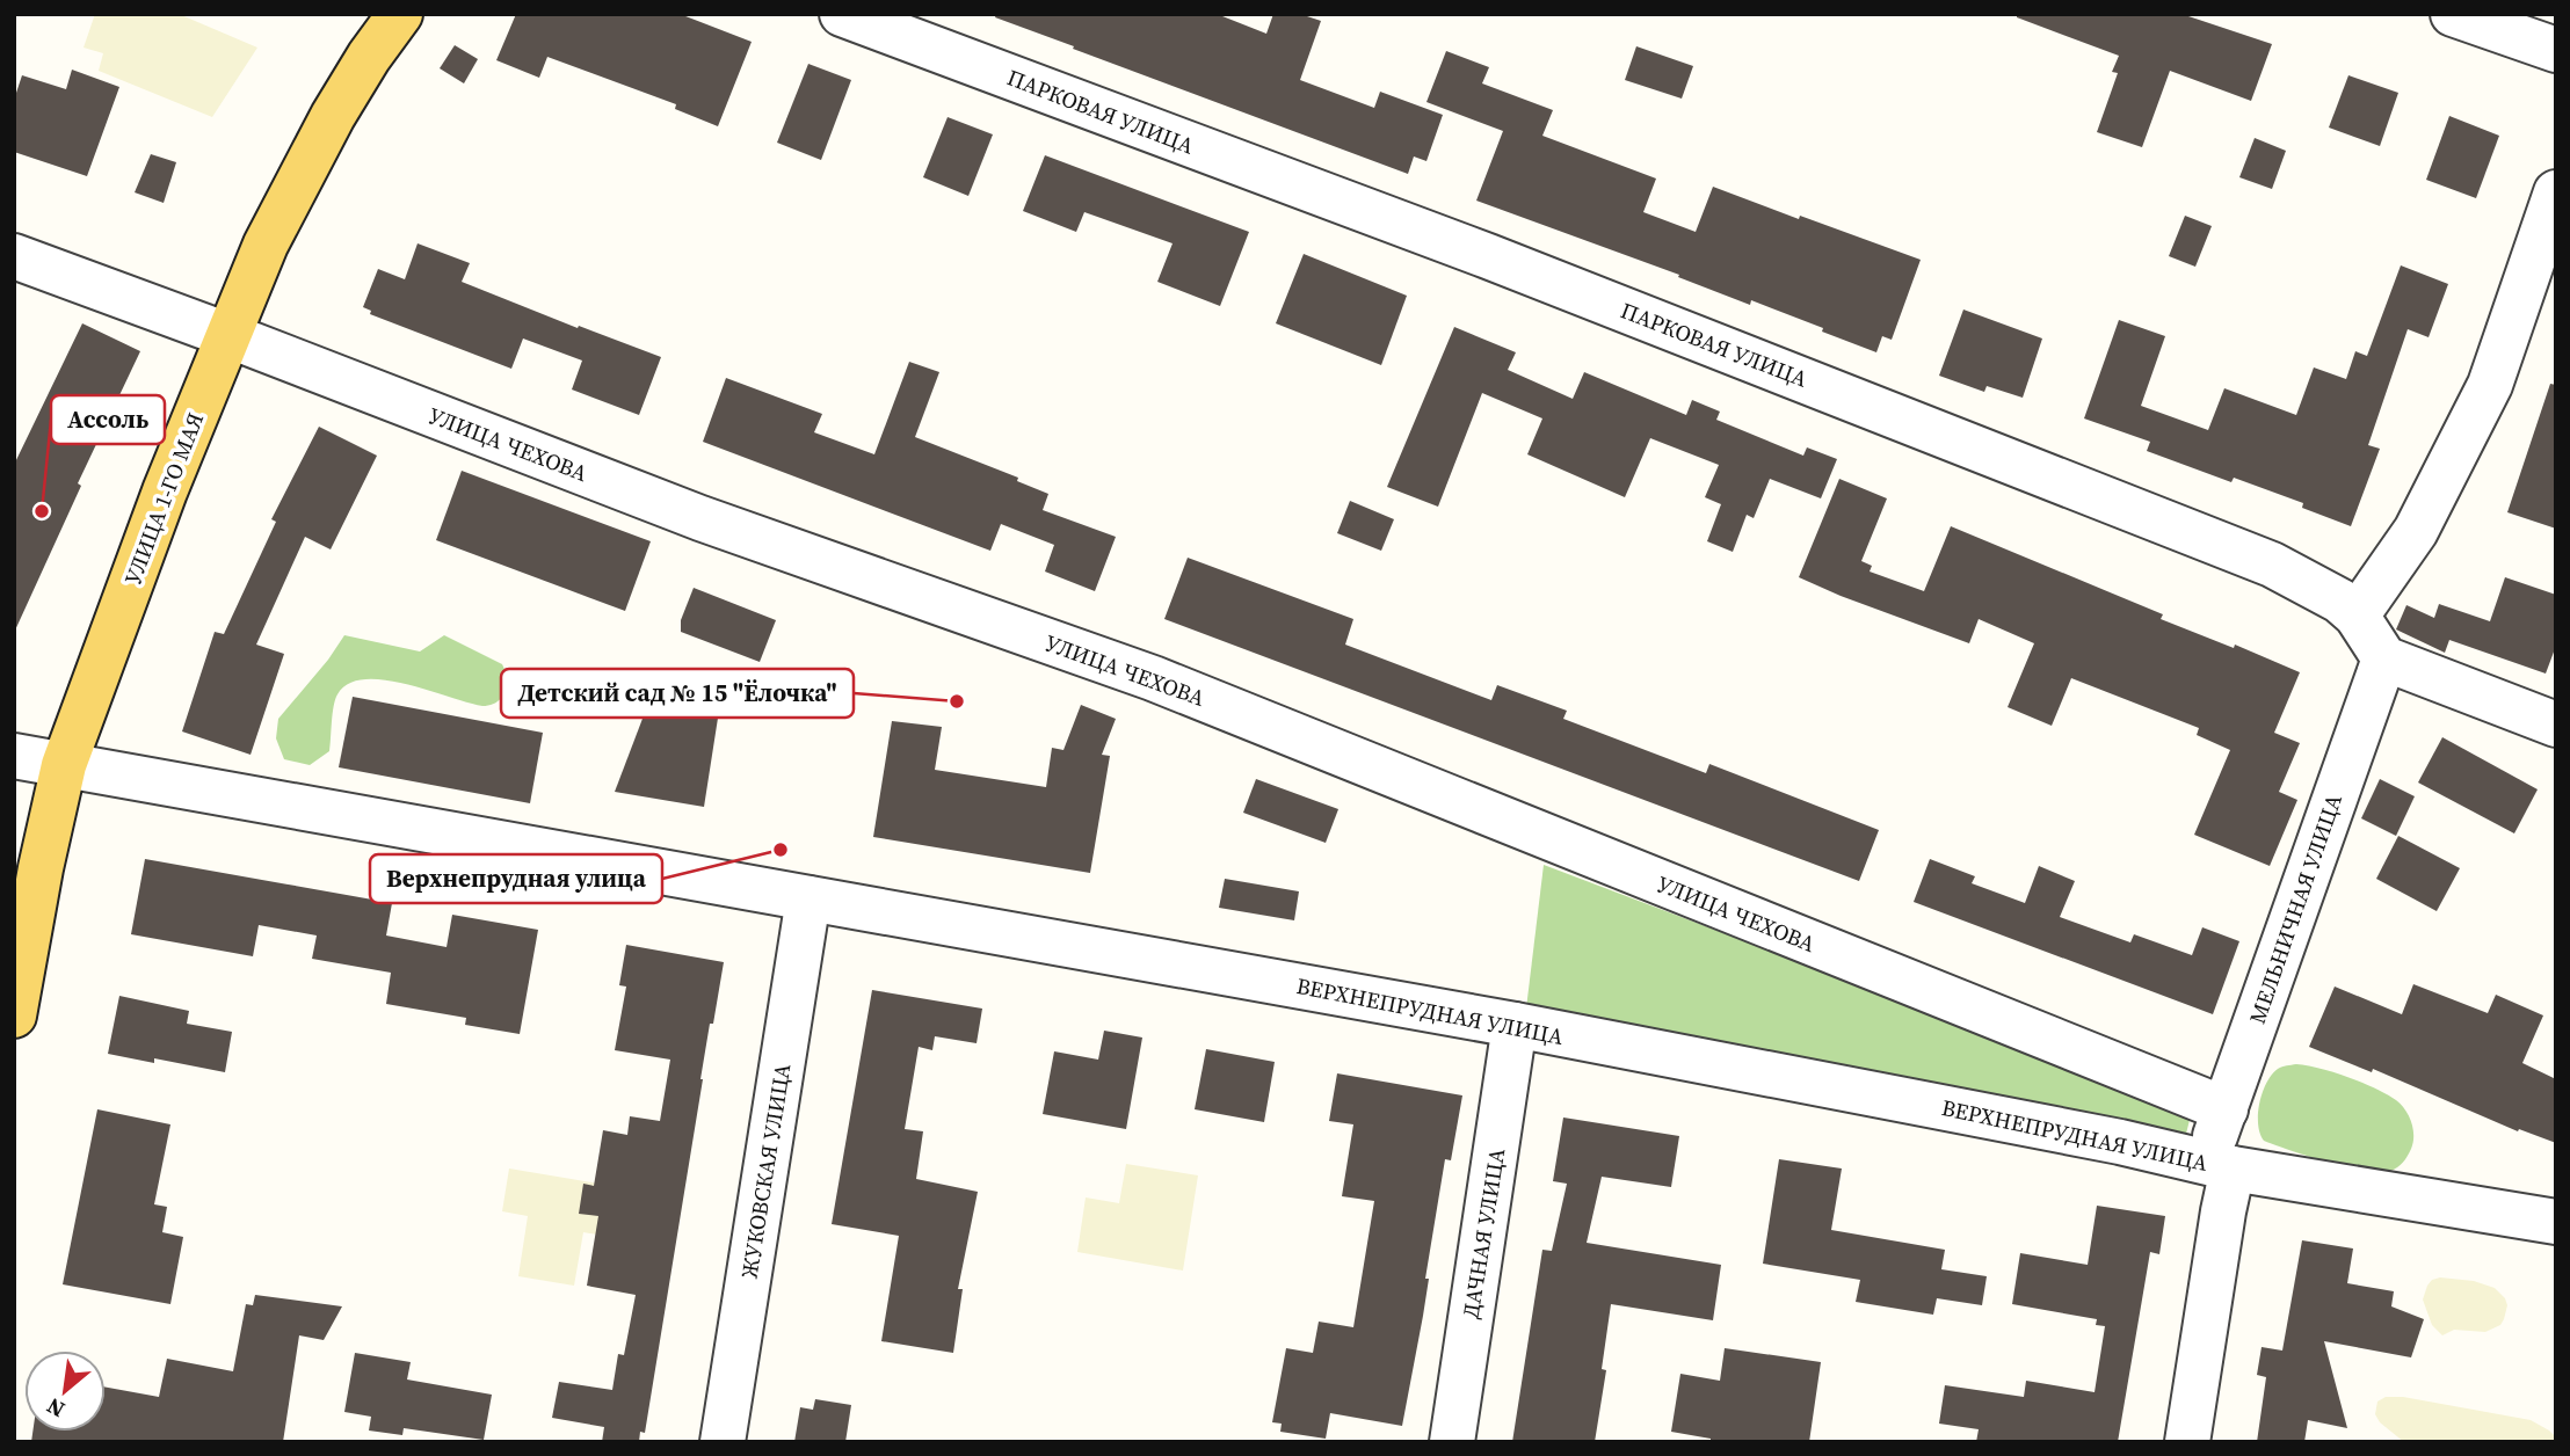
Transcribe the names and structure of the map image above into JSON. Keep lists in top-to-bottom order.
{
  "streets": {
    "main road": ["УЛИЦА 1-ГО МАЯ"],
    "street": [
      "ПАРКОВАЯ УЛИЦА",
      "УЛИЦА ЧЕХОВА",
      "МЕЛЬНИЧНАЯ УЛИЦА",
      "ВЕРХНЕПРУДНАЯ УЛИЦА",
      "ЖУКОВСКАЯ УЛИЦА",
      "ДАЧНАЯ УЛИЦА"
    ]
  },
  "crossings": [
    ["ПАРКОВАЯ УЛИЦА", "МЕЛЬНИЧНАЯ УЛИЦА"],
    ["УЛИЦА ЧЕХОВА", "УЛИЦА 1-ГО МАЯ"],
    ["УЛИЦА ЧЕХОВА", "МЕЛЬНИЧНАЯ УЛИЦА"],
    ["УЛИЦА 1-ГО МАЯ", "ВЕРХНЕПРУДНАЯ УЛИЦА"],
    ["МЕЛЬНИЧНАЯ УЛИЦА", "ВЕРХНЕПРУДНАЯ УЛИЦА"],
    ["ВЕРХНЕПРУДНАЯ УЛИЦА", "ЖУКОВСКАЯ УЛИЦА"],
    ["ВЕРХНЕПРУДНАЯ УЛИЦА", "ДАЧНАЯ УЛИЦА"]
  ],
  "places": ["Ассоль", "Детский сад № 15 \"Ёлочка\"", "Верхнепрудная улица"],
  "north": "bottom left"
}
